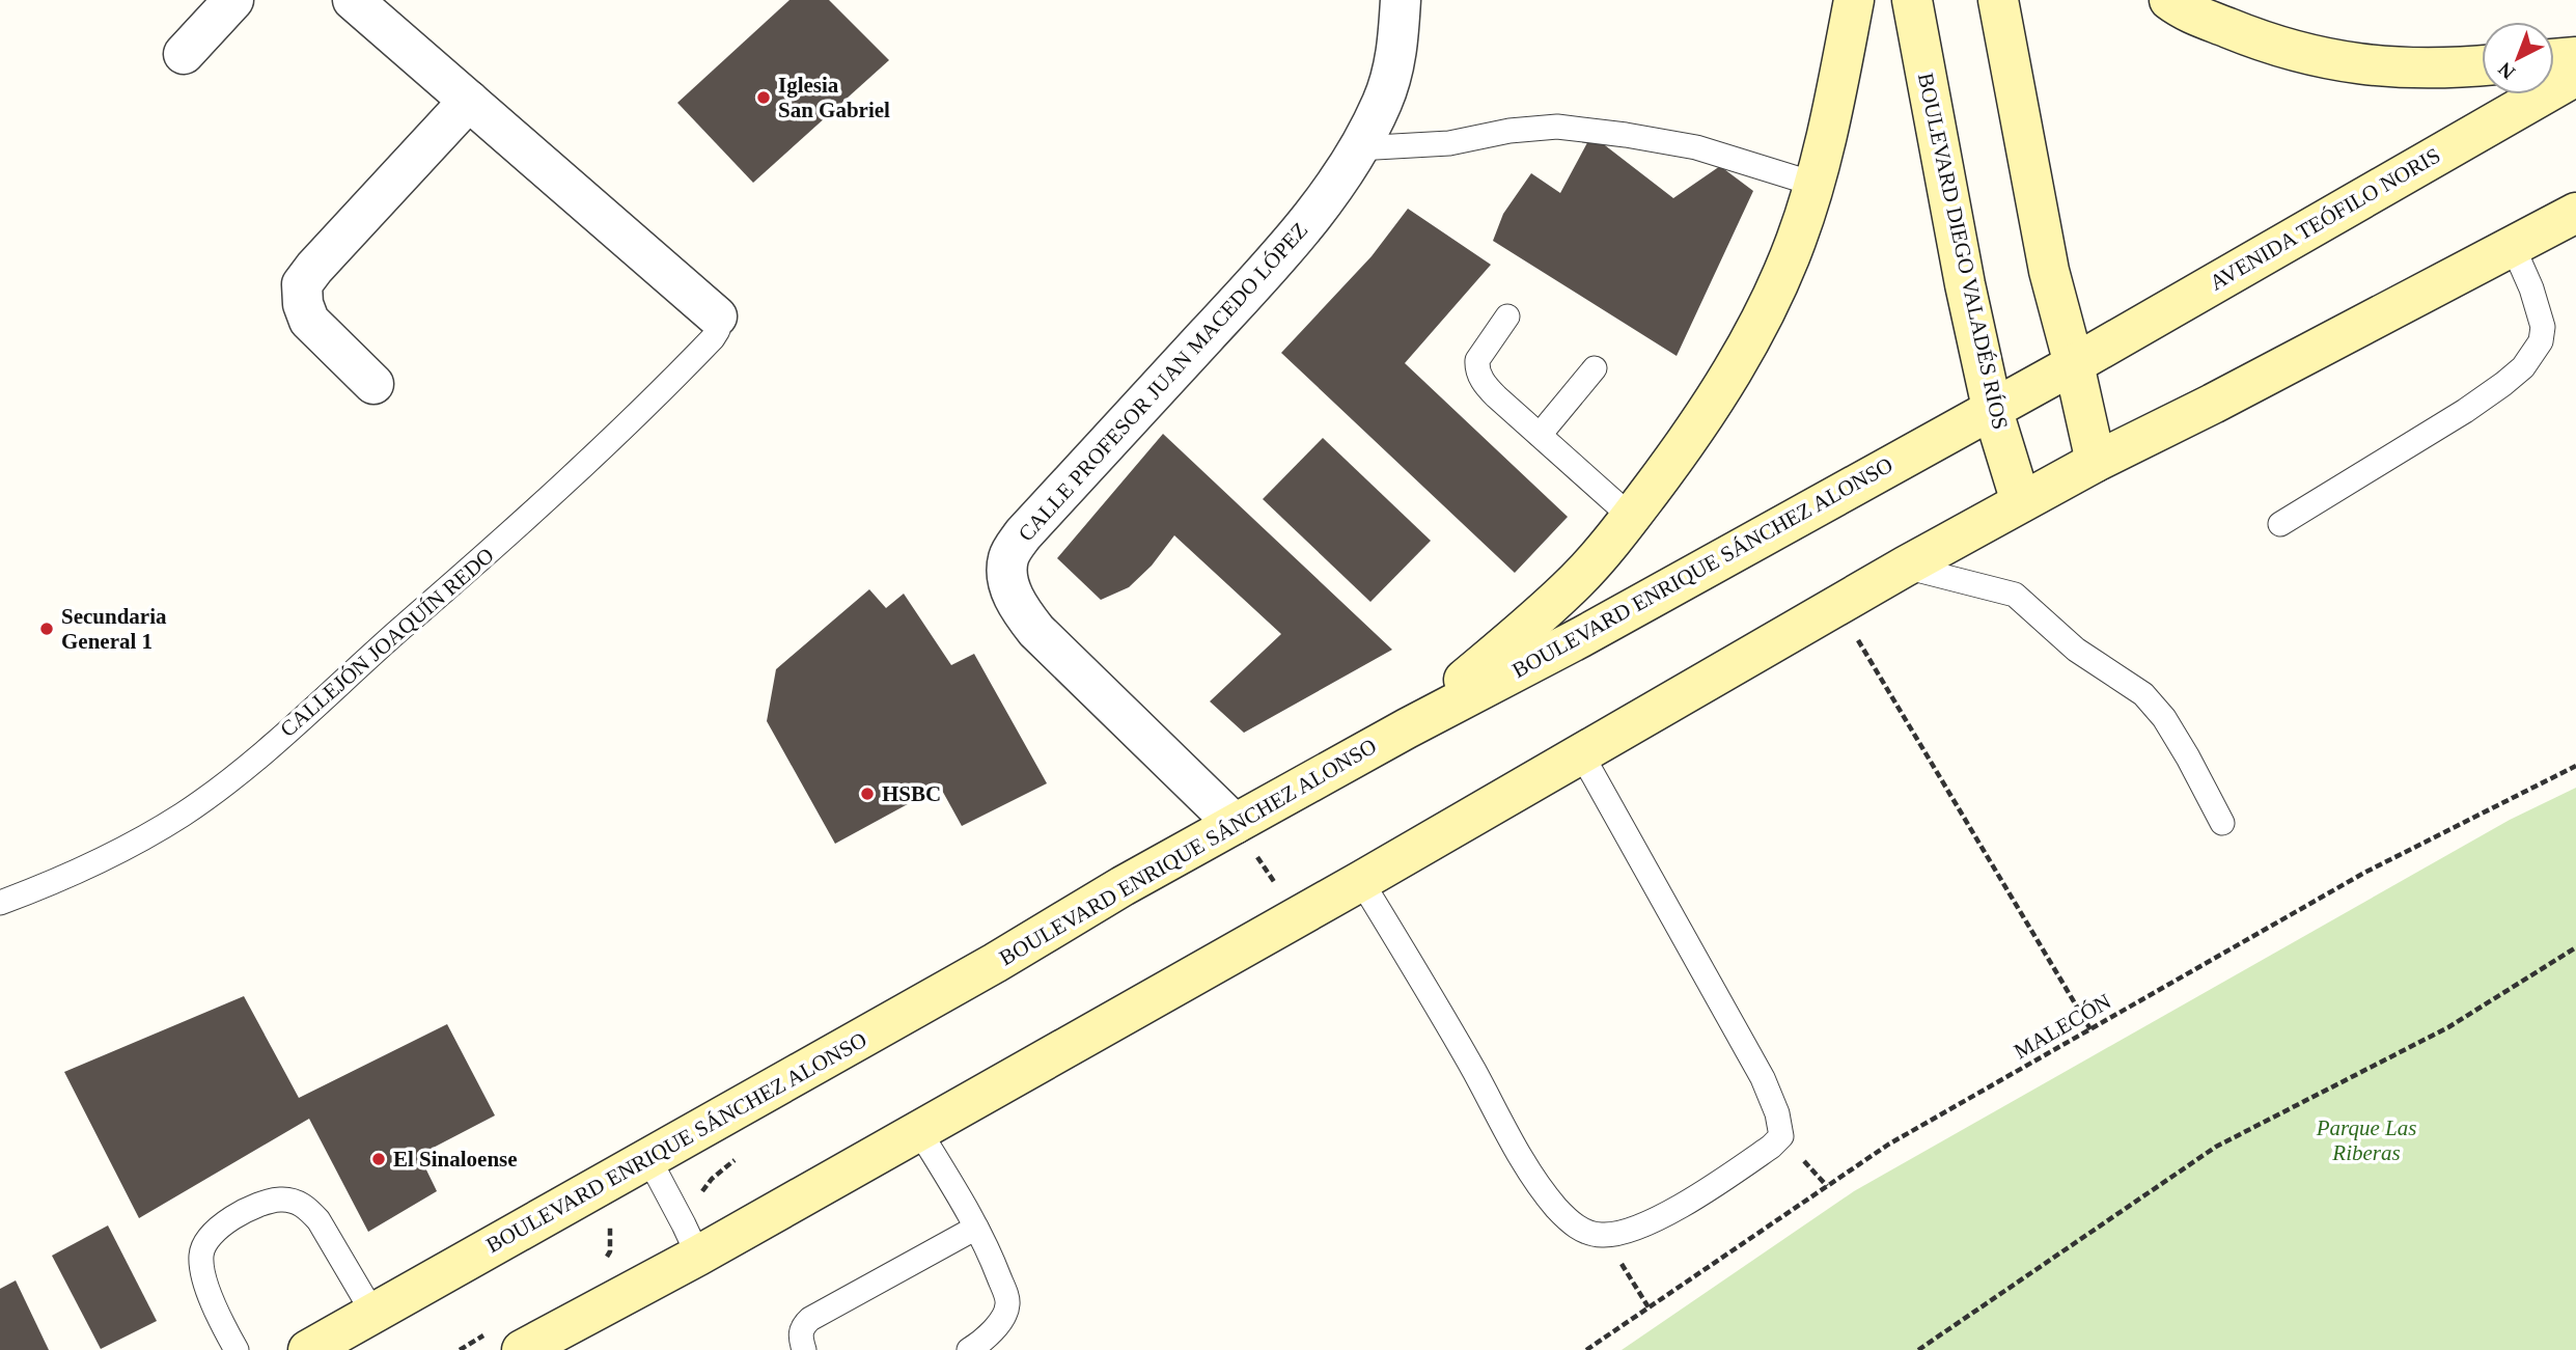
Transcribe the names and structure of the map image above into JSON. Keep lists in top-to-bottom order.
{
  "streets": {
    "main road": ["AVENIDA TEÓFILO NORIS", "BOULEVARD DIEGO VALADÉS RÍOS", "BOULEVARD ENRIQUE SÁNCHEZ ALONSO"],
    "street": ["CALLE PROFESOR JUAN MACEDO LÓPEZ"],
    "lane": ["CALLEJÓN JOAQUÍN REDO"],
    "path": ["MALECÓN"]
  },
  "crossings": [
    ["AVENIDA TEÓFILO NORIS", "BOULEVARD ENRIQUE SÁNCHEZ ALONSO"],
    ["BOULEVARD DIEGO VALADÉS RÍOS", "BOULEVARD ENRIQUE SÁNCHEZ ALONSO"],
    ["CALLE PROFESOR JUAN MACEDO LÓPEZ", "BOULEVARD ENRIQUE SÁNCHEZ ALONSO"]
  ],
  "parks": ["Parque Las Riberas"],
  "places": [
    "Iglesia San Gabriel",
    "Secundaria General 1",
    "HSBC",
    "El Sinaloense"
  ],
  "north": "bottom left"
}
